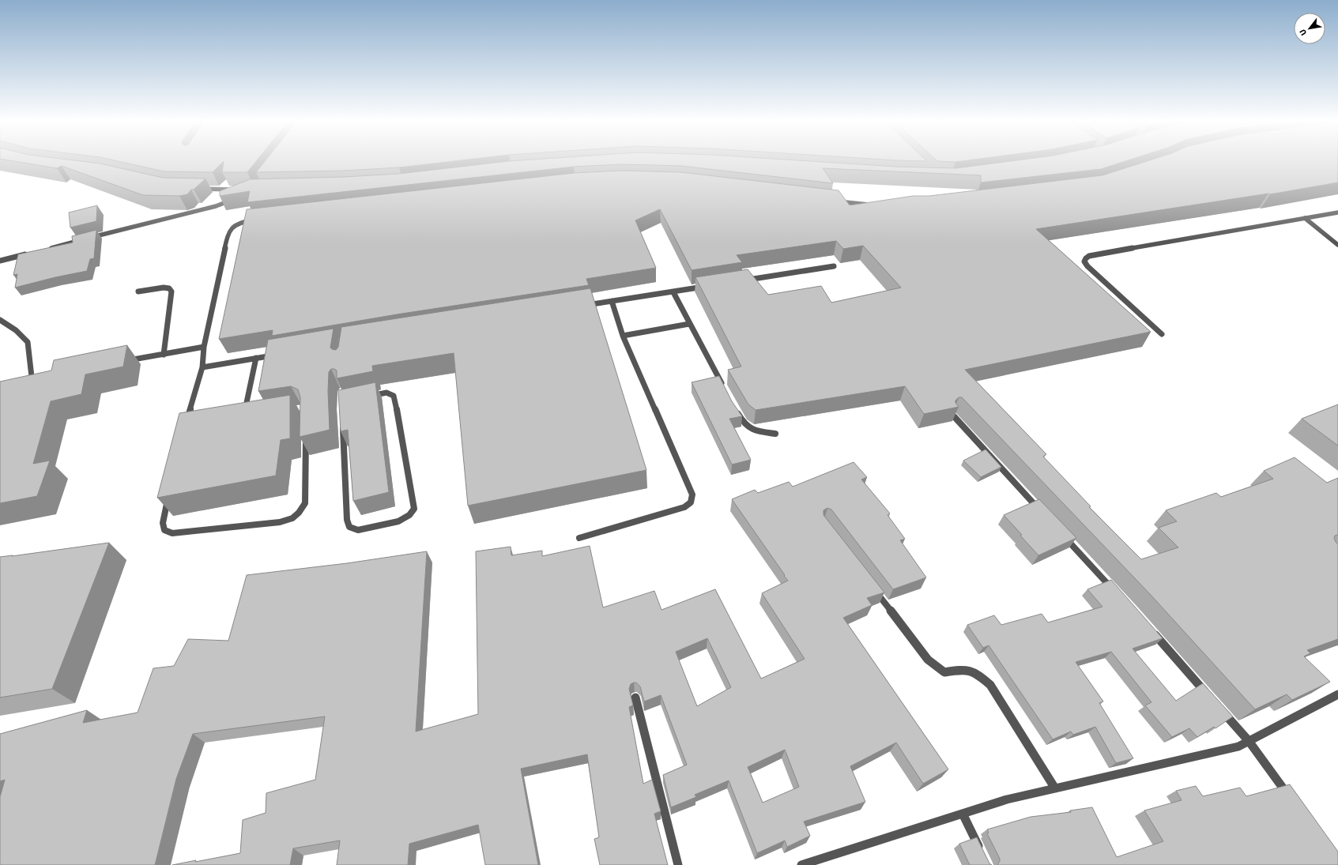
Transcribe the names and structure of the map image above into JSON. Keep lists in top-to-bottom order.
{
  "north": "bottom left"
}
